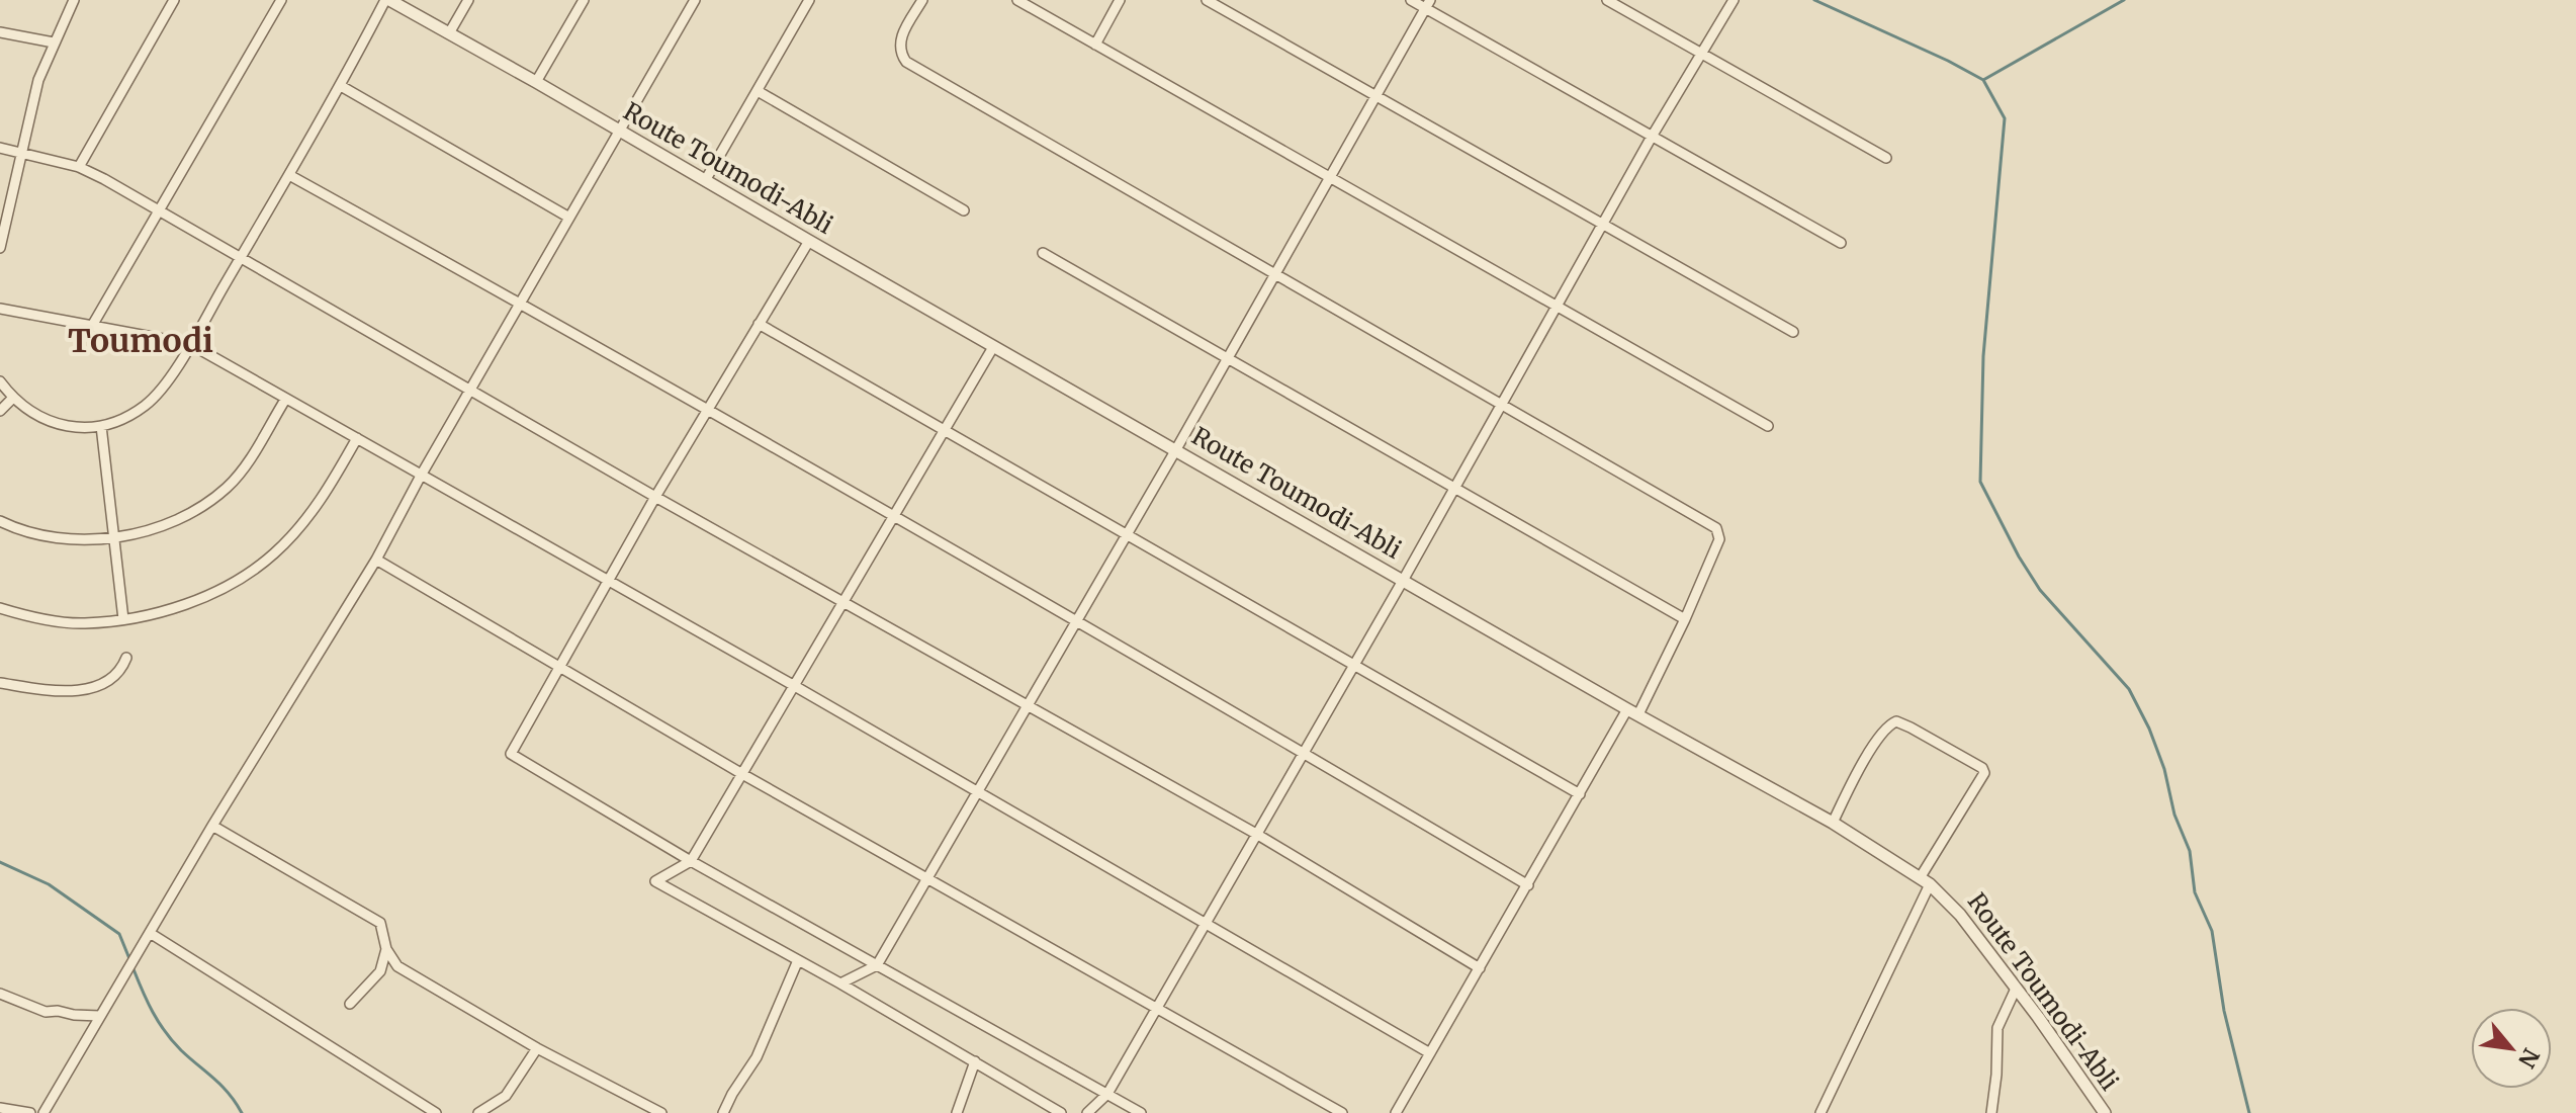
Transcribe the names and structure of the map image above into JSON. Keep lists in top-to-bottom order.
{
  "streets": {
    "street": ["Route Toumodi-Abli"]
  },
  "districts": ["Toumodi"],
  "north": "bottom right"
}
